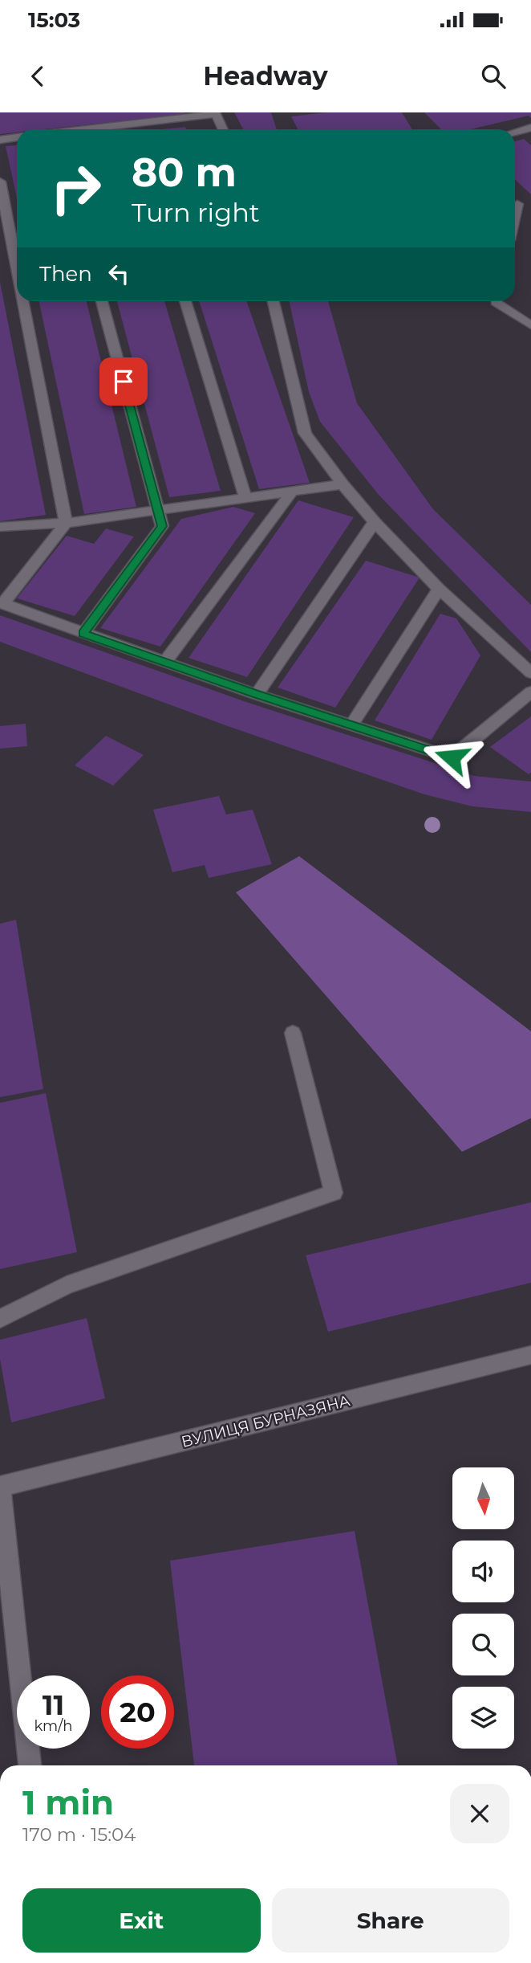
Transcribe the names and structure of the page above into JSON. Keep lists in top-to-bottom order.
{
  "streets": {
    "street": ["ВУЛИЦЯ БУРНАЗЯНА"]
  },
  "north": "bottom",
  "page": {
    "status": "15:03",
    "header": "Headway",
    "turn": ["80 m", "Turn right"],
    "then": "Then",
    "speed": "11 km/h",
    "limit": "20",
    "heading": ["1 min", "170 m · 15:04"],
    "buttons": ["Exit", "Share"]
  }
}
